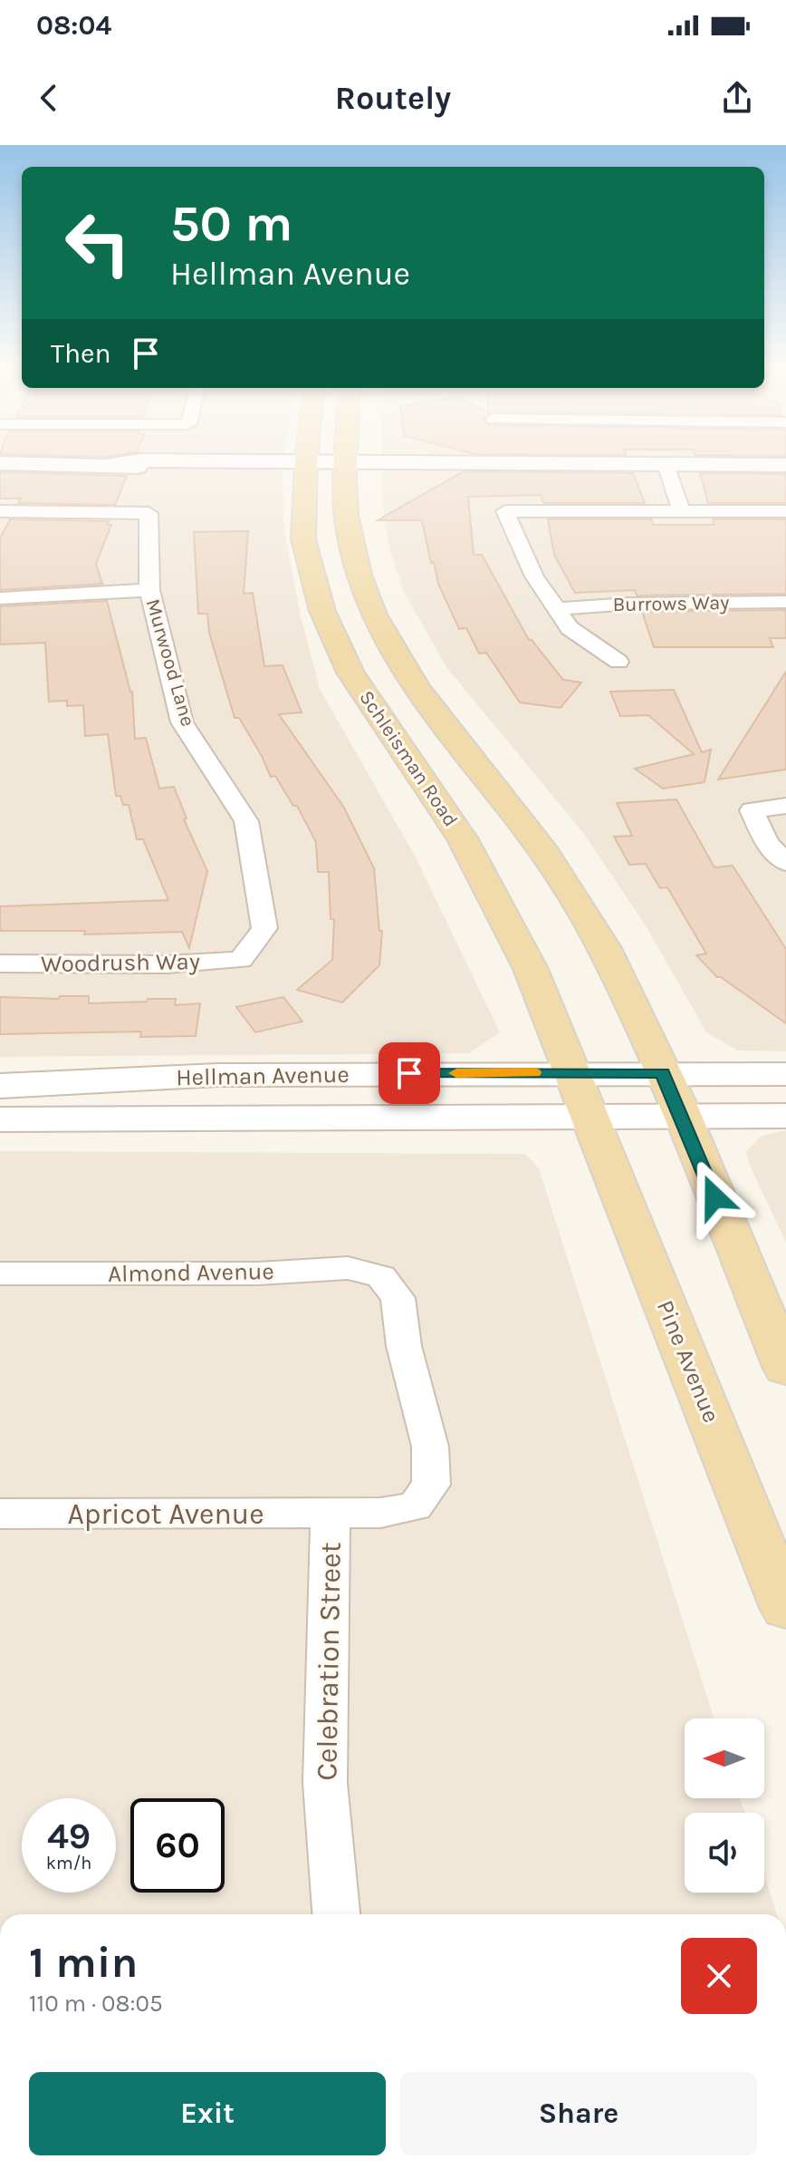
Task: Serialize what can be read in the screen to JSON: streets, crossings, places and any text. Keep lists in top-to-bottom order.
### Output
{
  "streets": {
    "main road": ["Schleisman Road", "Hellman Avenue", "Pine Avenue"],
    "street": [
      "Burrows Way",
      "Murwood Lane",
      "Woodrush Way",
      "Almond Avenue",
      "Apricot Avenue",
      "Celebration Street"
    ]
  },
  "crossings": [
    ["Murwood Lane", "Woodrush Way"],
    ["Schleisman Road", "Hellman Avenue"],
    ["Schleisman Road", "Pine Avenue"],
    ["Hellman Avenue", "Pine Avenue"],
    ["Almond Avenue", "Celebration Street"],
    ["Apricot Avenue", "Celebration Street"]
  ],
  "north": "left",
  "page": {
    "status": "08:04",
    "header": "Routely",
    "turn": ["50 m", "Hellman Avenue"],
    "then": "Then",
    "speed": "49 km/h",
    "limit": "60",
    "heading": ["1 min", "110 m · 08:05"],
    "buttons": ["Exit", "Share"]
  }
}
